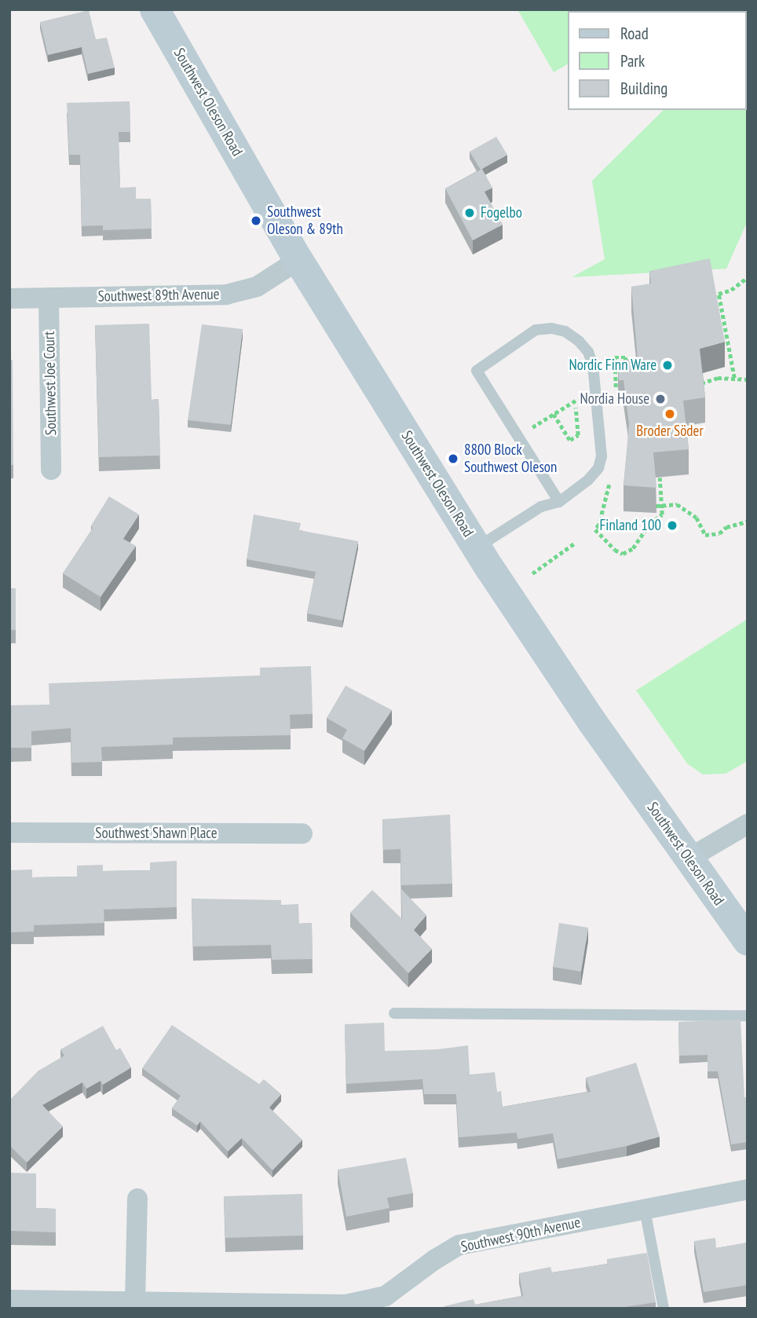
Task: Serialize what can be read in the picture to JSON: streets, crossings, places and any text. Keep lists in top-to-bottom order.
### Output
{
  "streets": {
    "main road": ["Southwest Oleson Road"],
    "street": [
      "Southwest 89th Avenue",
      "Southwest Joe Court",
      "Southwest Shawn Place",
      "Southwest 90th Avenue"
    ]
  },
  "crossings": [
    ["Southwest Oleson Road", "Southwest 89th Avenue"],
    ["Southwest 89th Avenue", "Southwest Joe Court"]
  ],
  "places": [
    "Fogelbo",
    "Southwest Oleson & 89th",
    "Nordic Finn Ware",
    "Nordia House",
    "Broder Söder",
    "8800 Block Southwest Oleson",
    "Finland 100"
  ],
  "legend": ["Road", "Park", "Building"]
}
